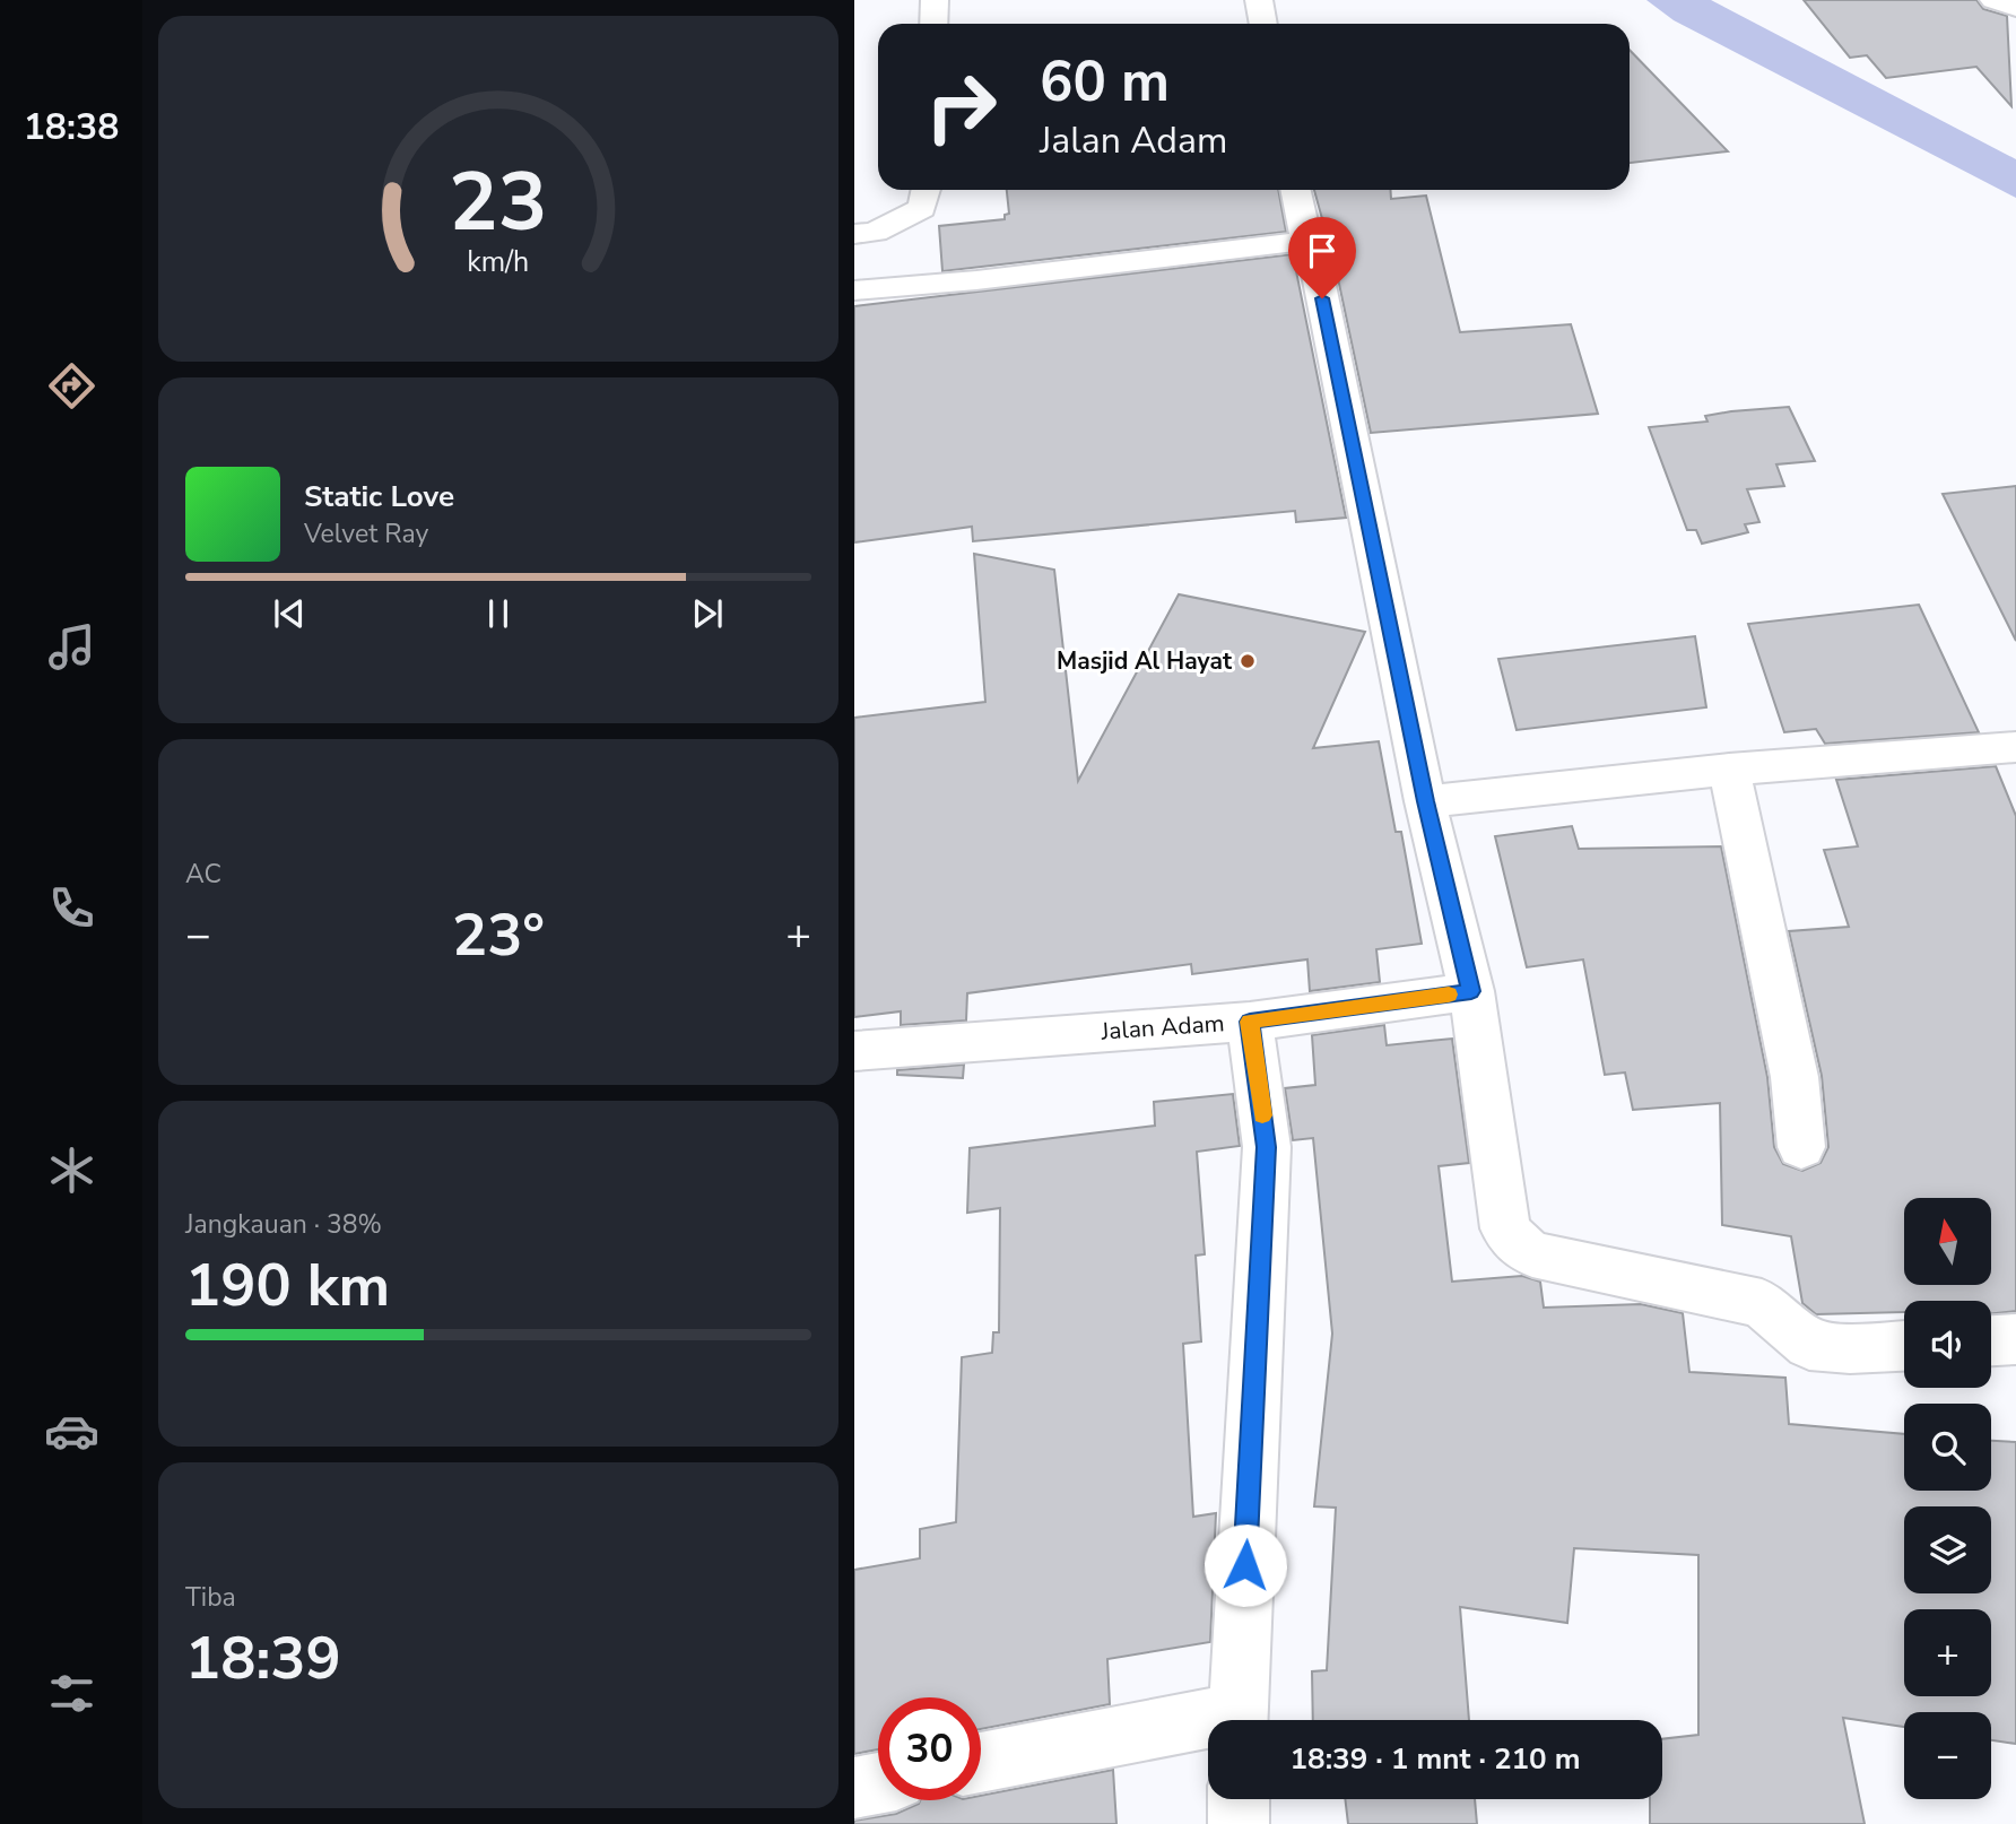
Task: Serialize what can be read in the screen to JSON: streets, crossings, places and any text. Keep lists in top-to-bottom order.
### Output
{
  "streets": {
    "street": ["Jalan Adam"]
  },
  "places": ["Masjid Al Hayat"],
  "north": "top",
  "page": {
    "tabs": "18:38",
    "turn": ["60 m", "Jalan Adam"],
    "song": ["Static Love", "Velvet Ray"],
    "tile": [
      "AC",
      ["Jangkauan · 38%", "190 km"],
      ["Tiba", "18:39"]
    ],
    "heat": ["−", "23°", "+"],
    "map_buttons": ["+", "−"],
    "limit": "30",
    "trip": "18:39 · 1 mnt · 210 m",
    "gauge": ["23", "km/h"]
  }
}
